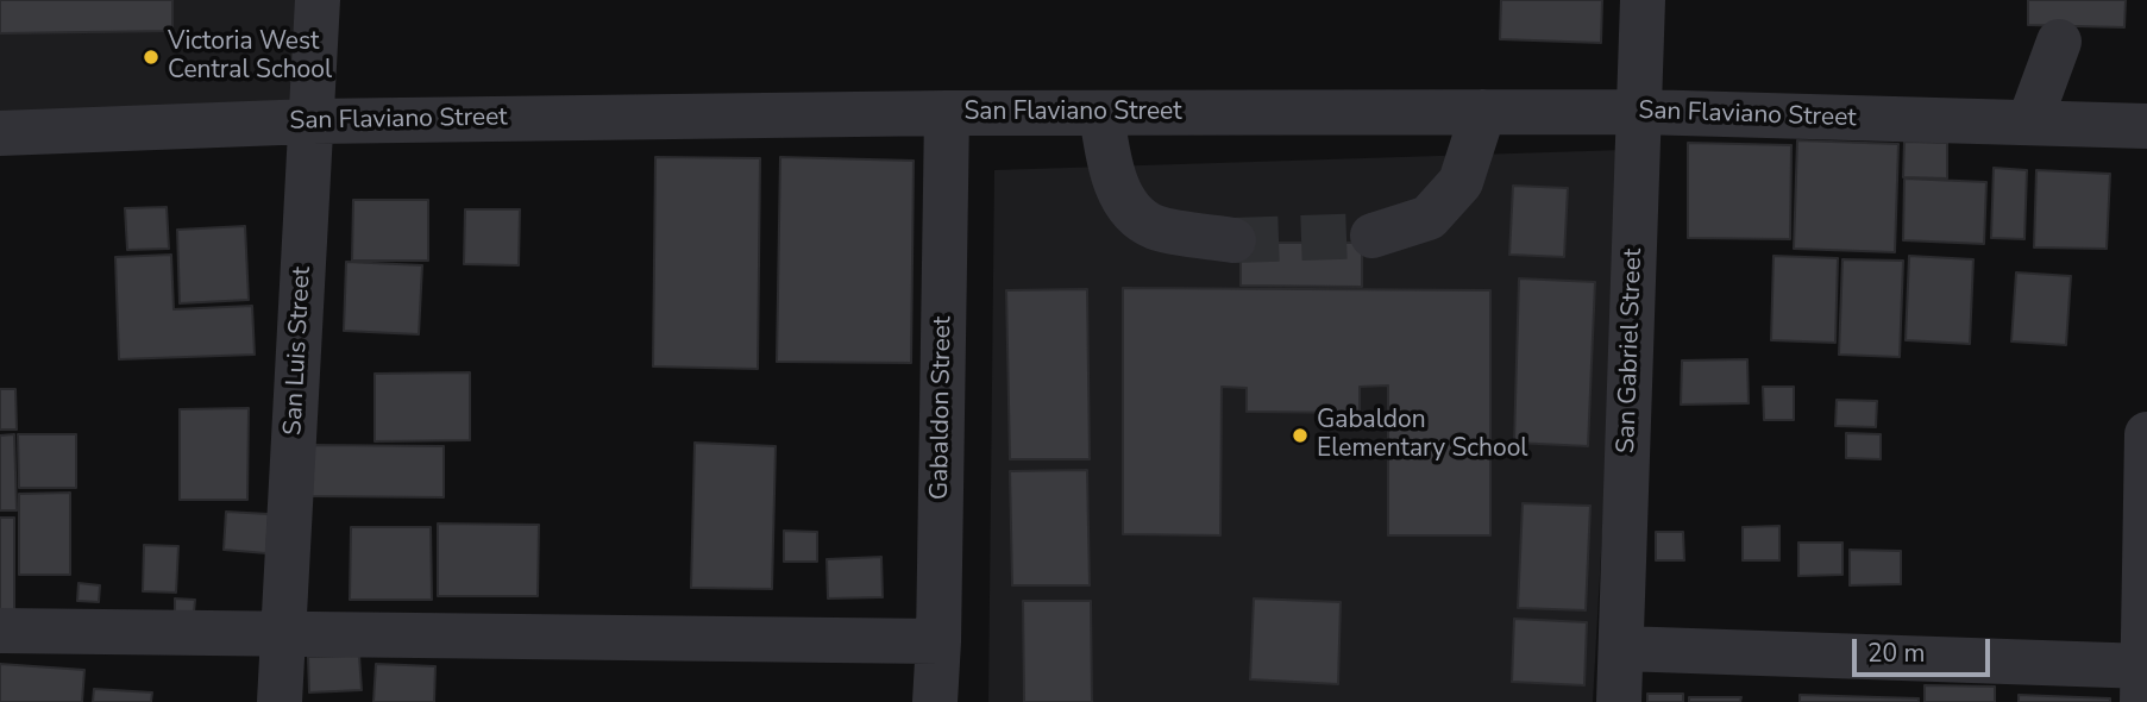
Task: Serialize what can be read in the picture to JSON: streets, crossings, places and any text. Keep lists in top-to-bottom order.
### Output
{
  "streets": {
    "street": [
      "San Flaviano Street",
      "San Luis Street",
      "San Gabriel Street",
      "Gabaldon Street"
    ]
  },
  "crossings": [
    ["San Flaviano Street", "San Luis Street"],
    ["San Flaviano Street", "San Gabriel Street"],
    ["San Flaviano Street", "Gabaldon Street"]
  ],
  "places": ["Victoria West Central School", "Gabaldon Elementary School"],
  "scale_bar": "20 m"
}
